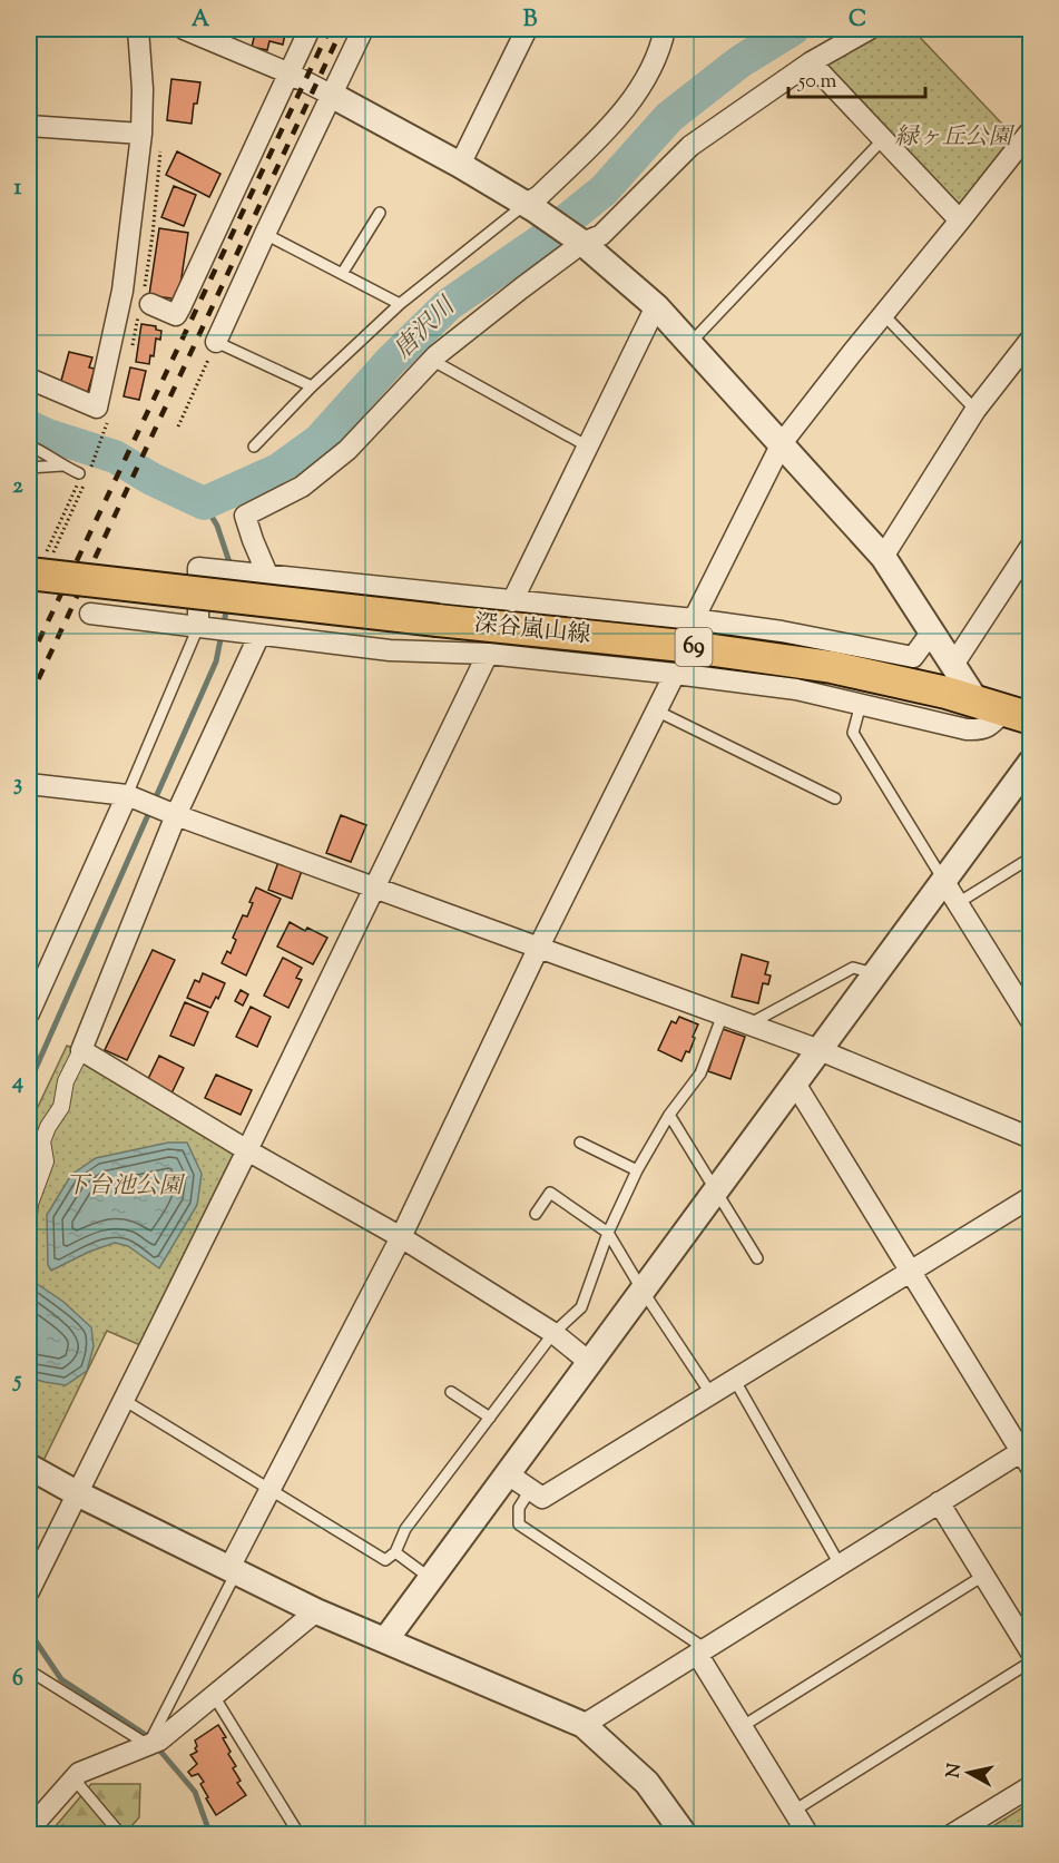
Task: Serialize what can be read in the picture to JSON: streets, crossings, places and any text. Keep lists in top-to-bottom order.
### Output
{
  "streets": {
    "main road": ["深谷嵐山線", "69"]
  },
  "water": ["唐沢川"],
  "parks": ["緑ヶ丘公園", "下台池公園"],
  "scale_bar": "50 m",
  "north": "left",
  "grid": {
    "columns": ["A", "B", "C"],
    "rows": [
      "1",
      "2",
      "3",
      "4",
      "5",
      "6"
    ]
  }
}
